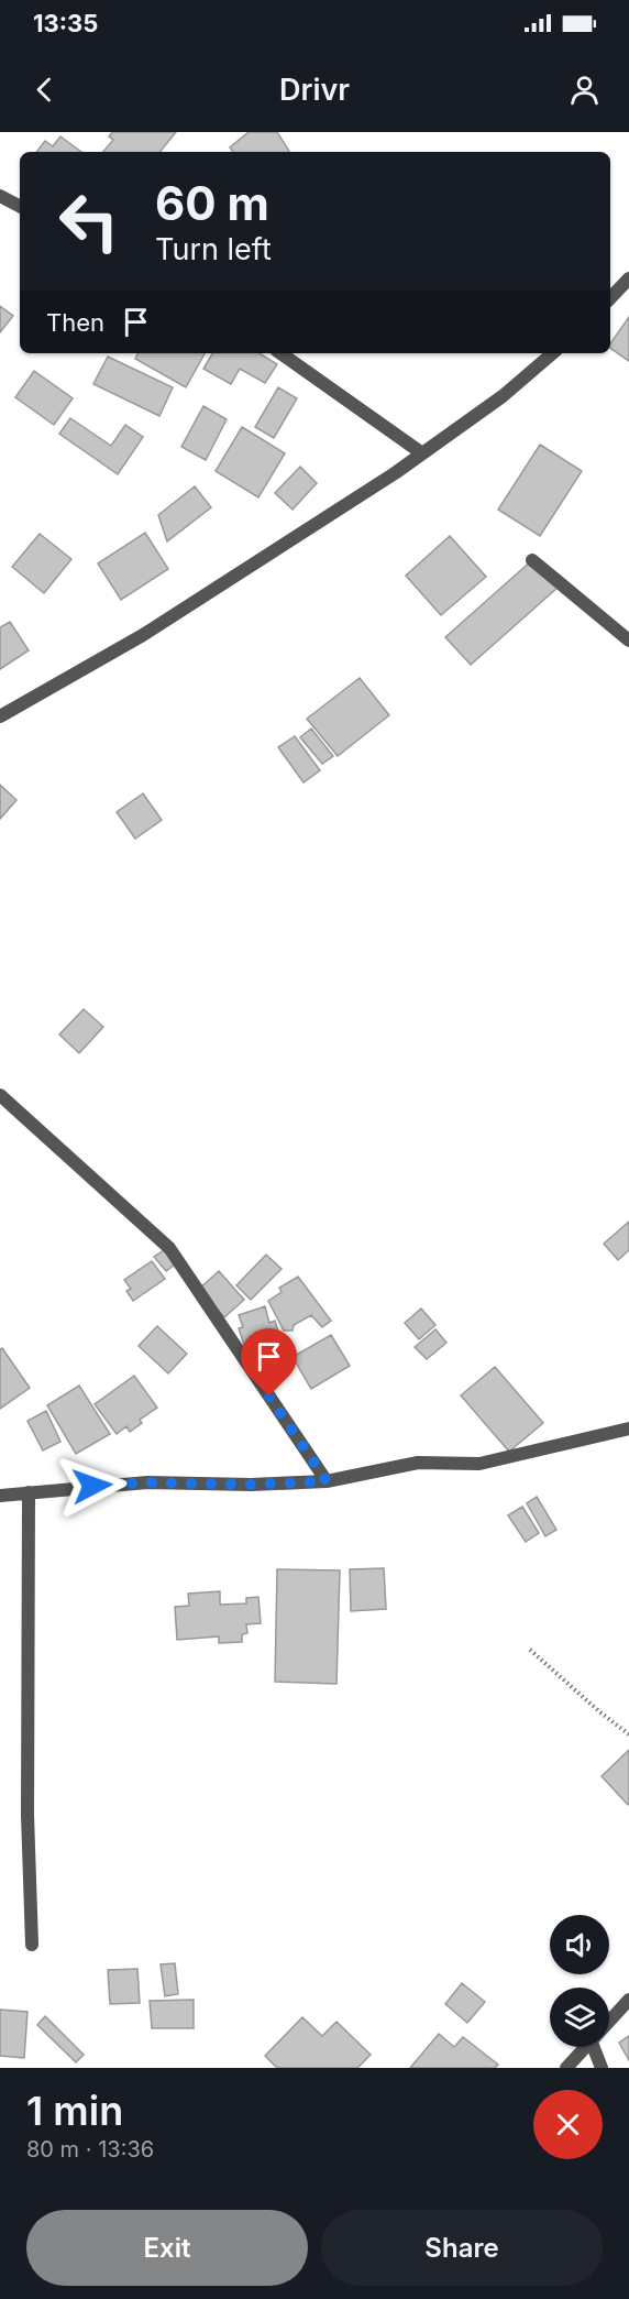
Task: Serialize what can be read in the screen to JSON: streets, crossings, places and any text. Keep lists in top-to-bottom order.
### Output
{
  "page": {
    "status": "13:35",
    "header": "Drivr",
    "turn": ["60 m", "Turn left"],
    "then": "Then",
    "heading": ["1 min", "80 m · 13:36"],
    "buttons": ["Exit", "Share"]
  }
}
